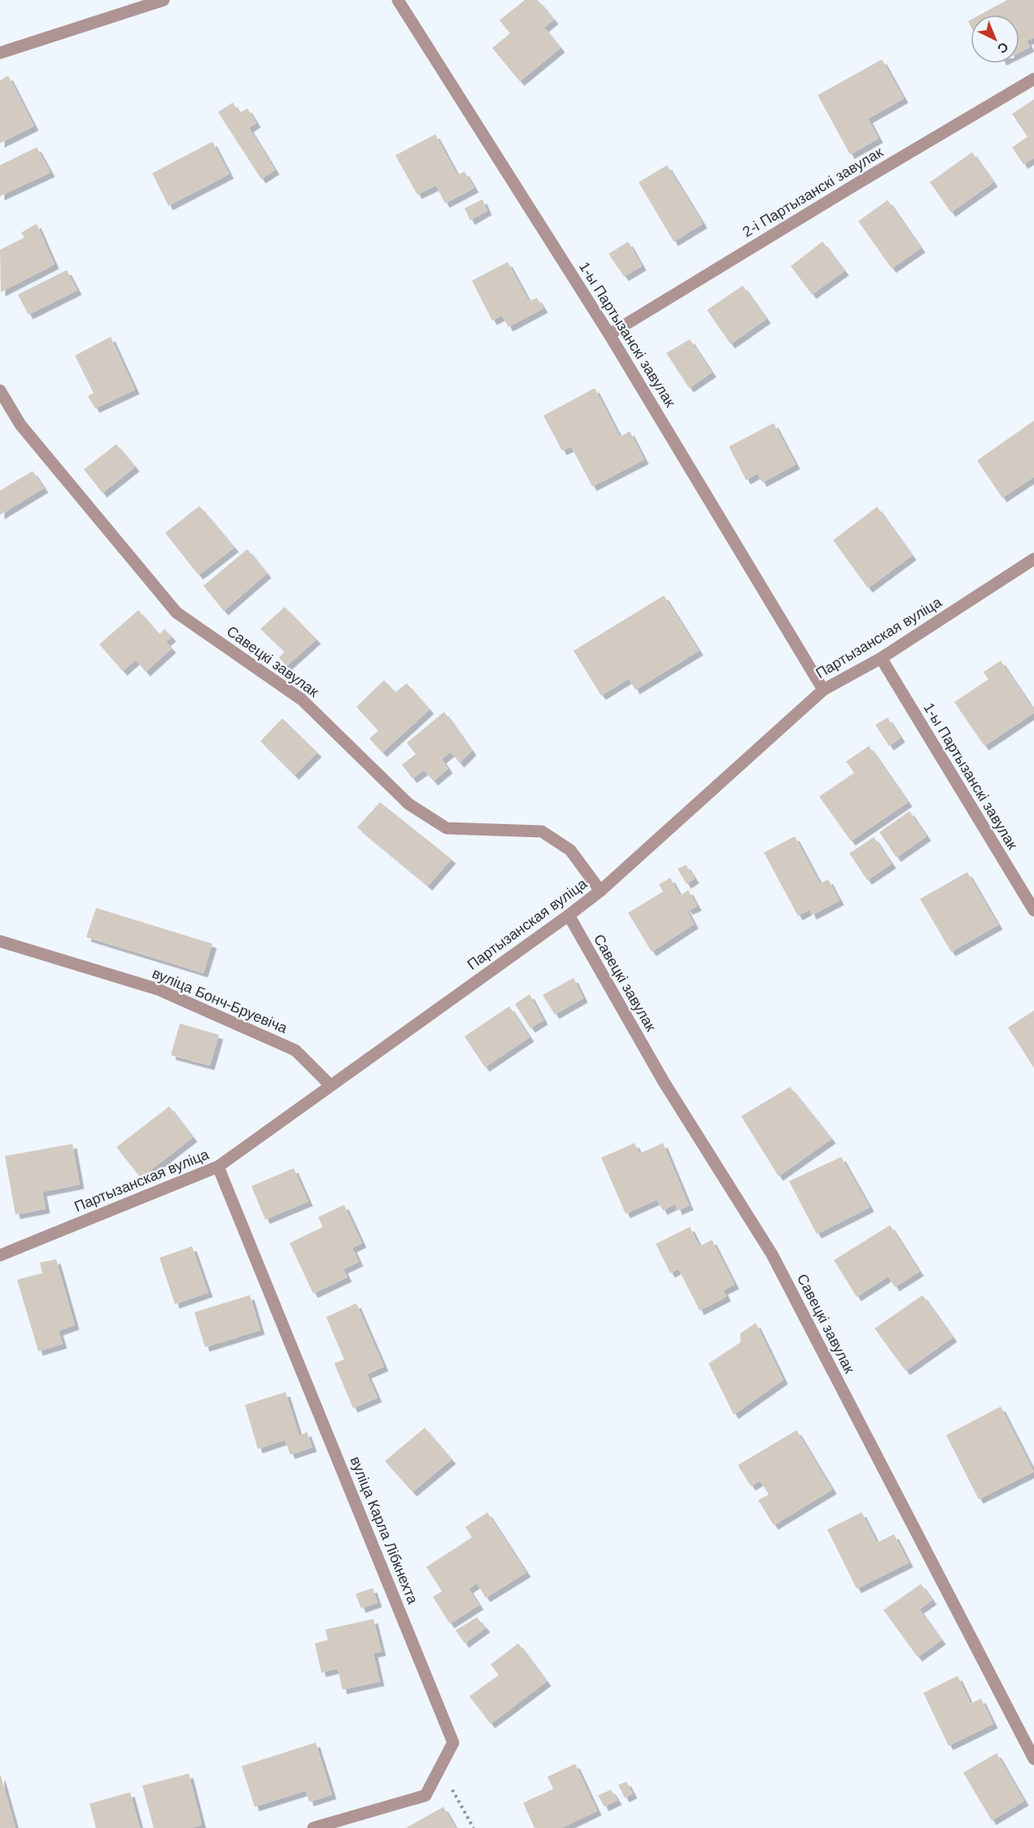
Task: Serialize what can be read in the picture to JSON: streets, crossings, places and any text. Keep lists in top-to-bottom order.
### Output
{
  "streets": {
    "street": [
      "2-і Партызанскі завулак",
      "1-ы Партызанскі завулак",
      "Партызанская вуліца",
      "Савецкі завулак",
      "вуліца Бонч-Бруевіча",
      "вуліца Карла Лібкнехта"
    ]
  },
  "crossings": [
    ["2-і Партызанскі завулак", "1-ы Партызанскі завулак"],
    ["1-ы Партызанскі завулак", "Партызанская вуліца"],
    ["Партызанская вуліца", "Савецкі завулак"],
    ["Партызанская вуліца", "вуліца Бонч-Бруевіча"],
    ["Партызанская вуліца", "вуліца Карла Лібкнехта"]
  ],
  "north": "bottom right"
}
